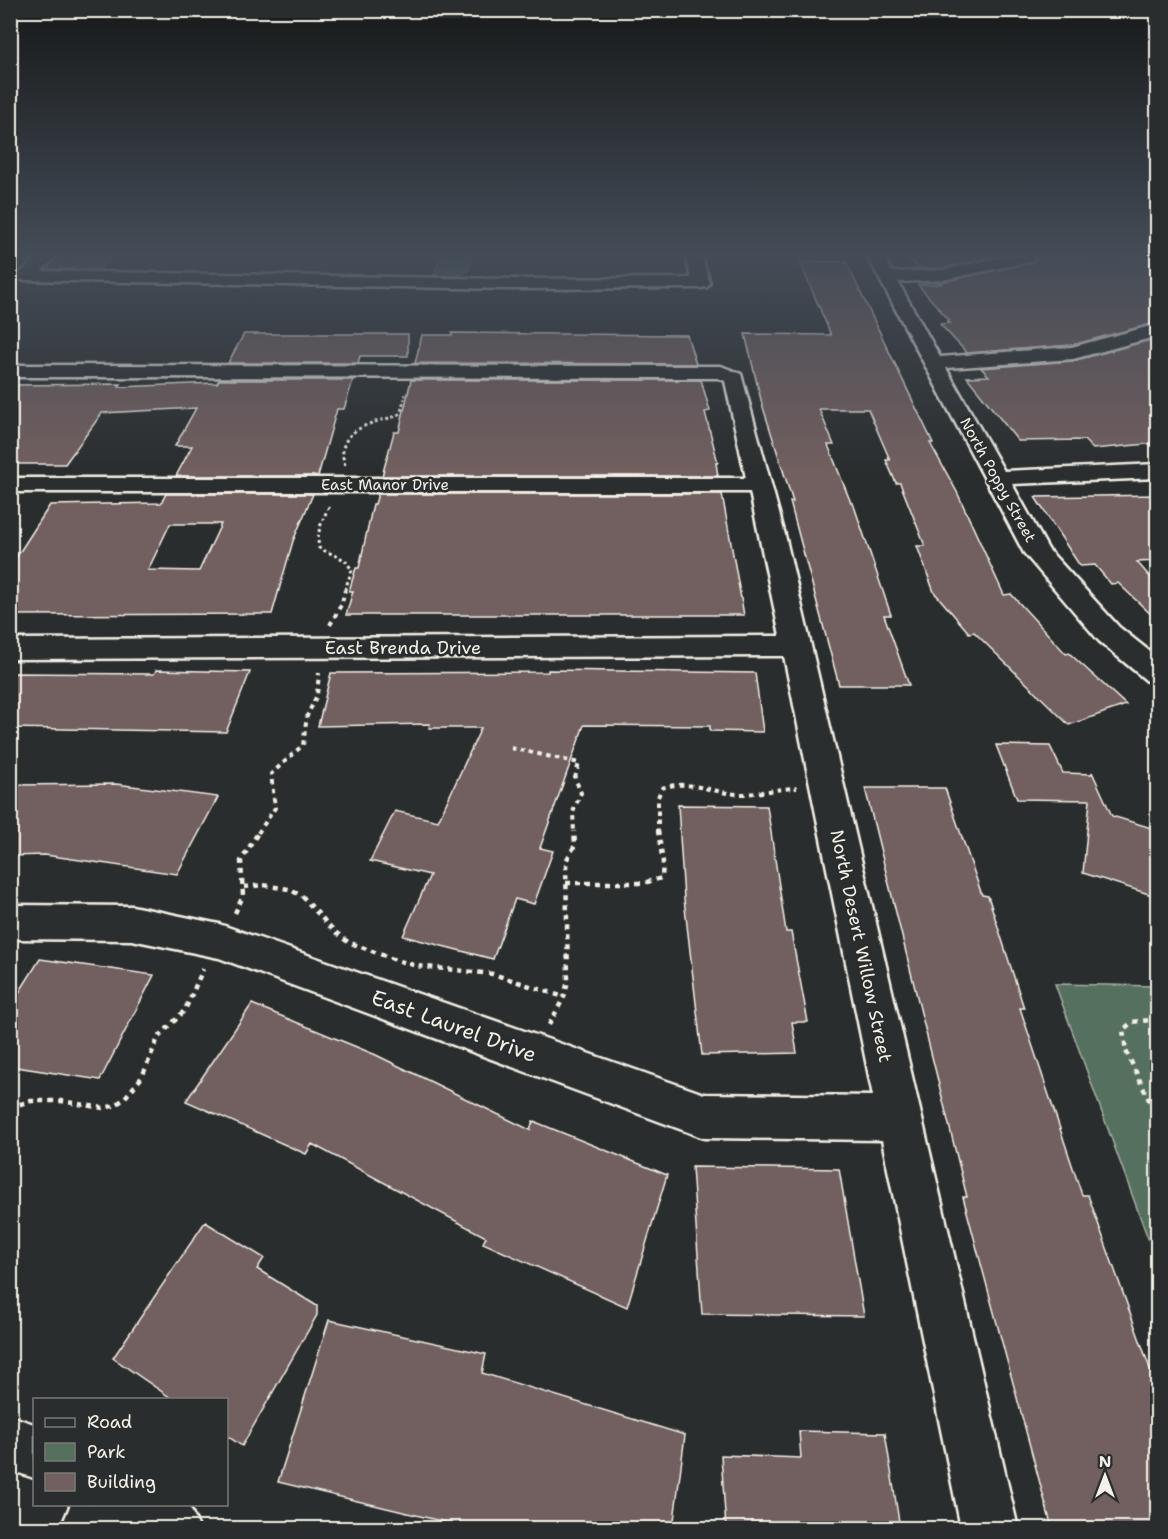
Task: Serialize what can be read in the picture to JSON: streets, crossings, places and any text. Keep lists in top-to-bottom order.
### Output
{
  "streets": {
    "street": [
      "North Poppy Street",
      "East Manor Drive",
      "East Brenda Drive",
      "North Desert Willow Street",
      "East Laurel Drive"
    ]
  },
  "crossings": [
    ["East Manor Drive", "North Desert Willow Street"],
    ["East Brenda Drive", "North Desert Willow Street"],
    ["North Desert Willow Street", "East Laurel Drive"]
  ],
  "legend": ["Road", "Park", "Building"],
  "north": "top"
}
